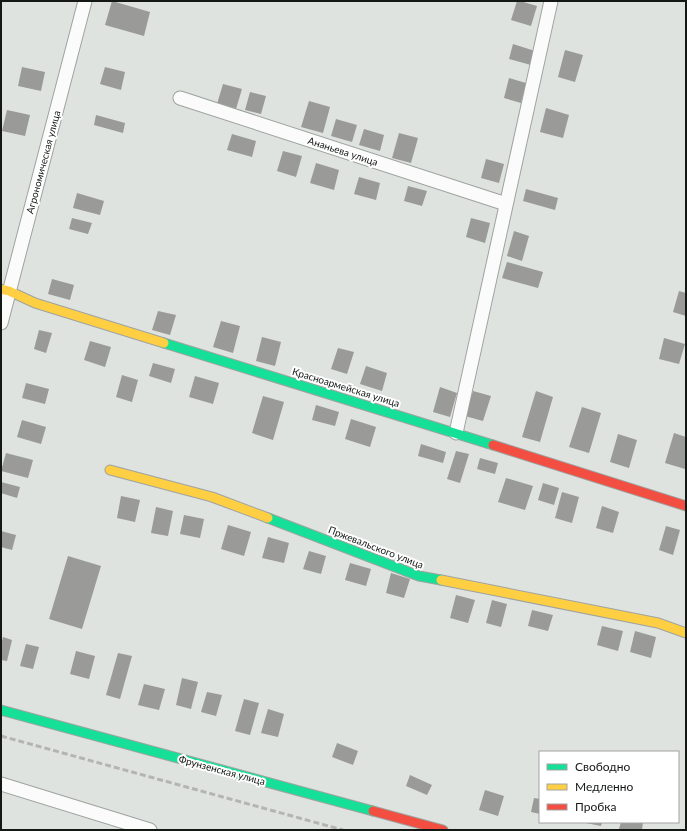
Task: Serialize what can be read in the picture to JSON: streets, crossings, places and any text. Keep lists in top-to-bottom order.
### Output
{
  "streets": {
    "street": [
      "Ананьева улица",
      "Агрономическая улица",
      "Красноармейская улица",
      "Пржевальского улица",
      "Фрунзенская улица"
    ]
  },
  "crossings": [
    ["Агрономическая улица", "Красноармейская улица"]
  ],
  "legend": ["Свободно", "Медленно", "Пробка"]
}
